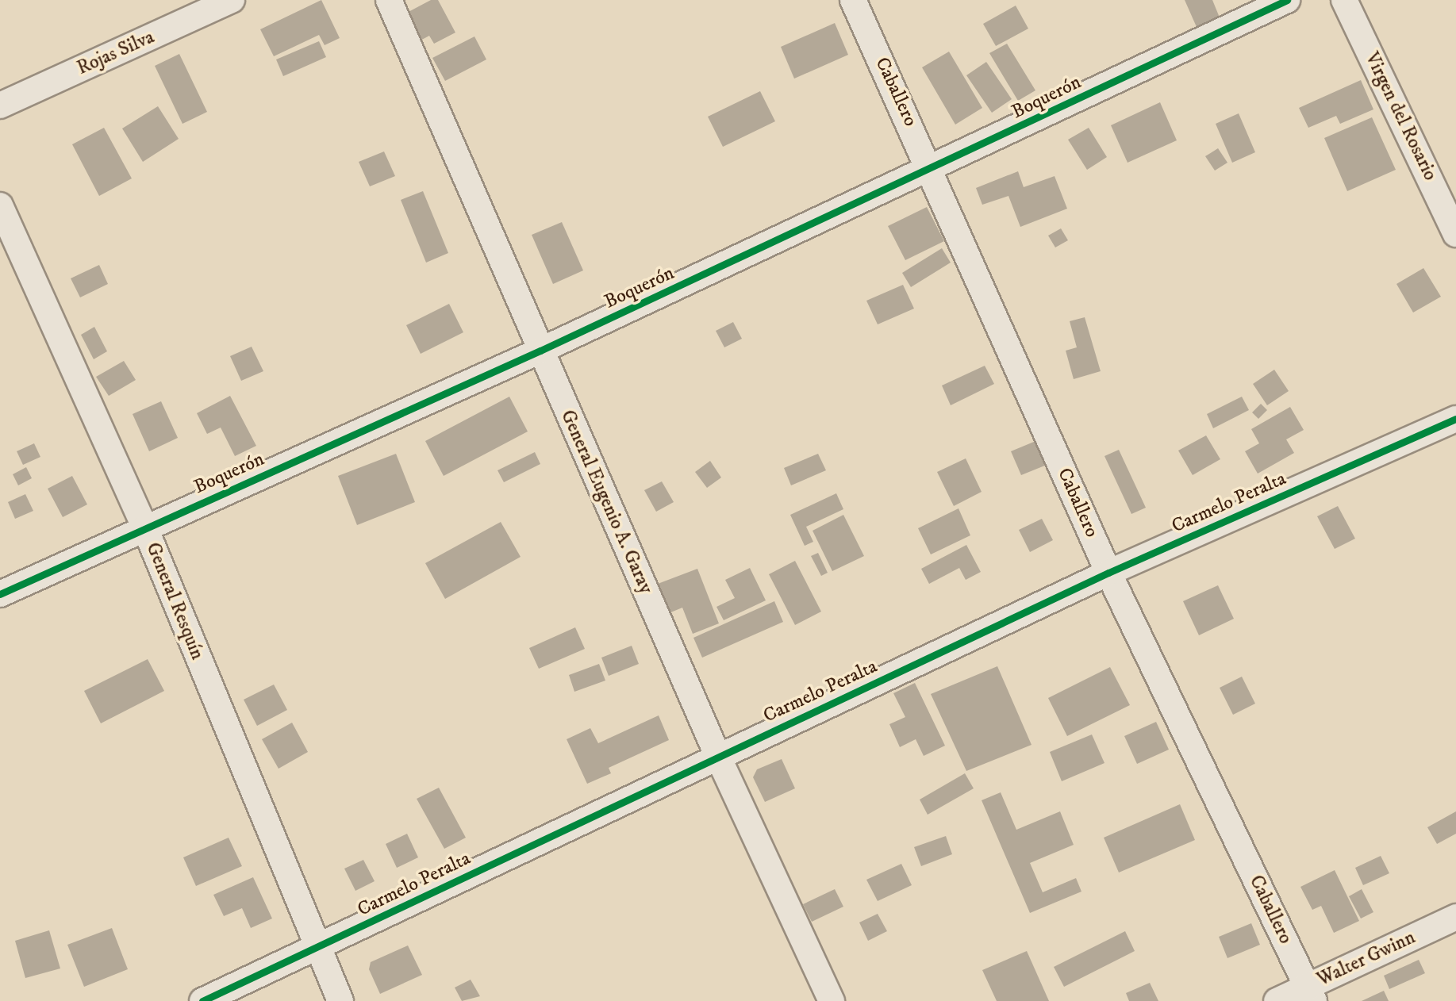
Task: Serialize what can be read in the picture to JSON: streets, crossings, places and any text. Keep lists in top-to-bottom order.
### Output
{
  "streets": {
    "street": [
      "Rojas Silva",
      "Caballero",
      "Boquerón",
      "Virgen del Rosario",
      "General Eugenio A. Garay",
      "Carmelo Peralta",
      "General Resquín",
      "Walter Gwinn"
    ]
  },
  "crossings": [
    ["Caballero", "Boquerón"],
    ["Caballero", "Carmelo Peralta"],
    ["Caballero", "Walter Gwinn"],
    ["Boquerón", "General Eugenio A. Garay"],
    ["Boquerón", "General Resquín"],
    ["General Eugenio A. Garay", "Carmelo Peralta"],
    ["Carmelo Peralta", "General Resquín"]
  ]
}
